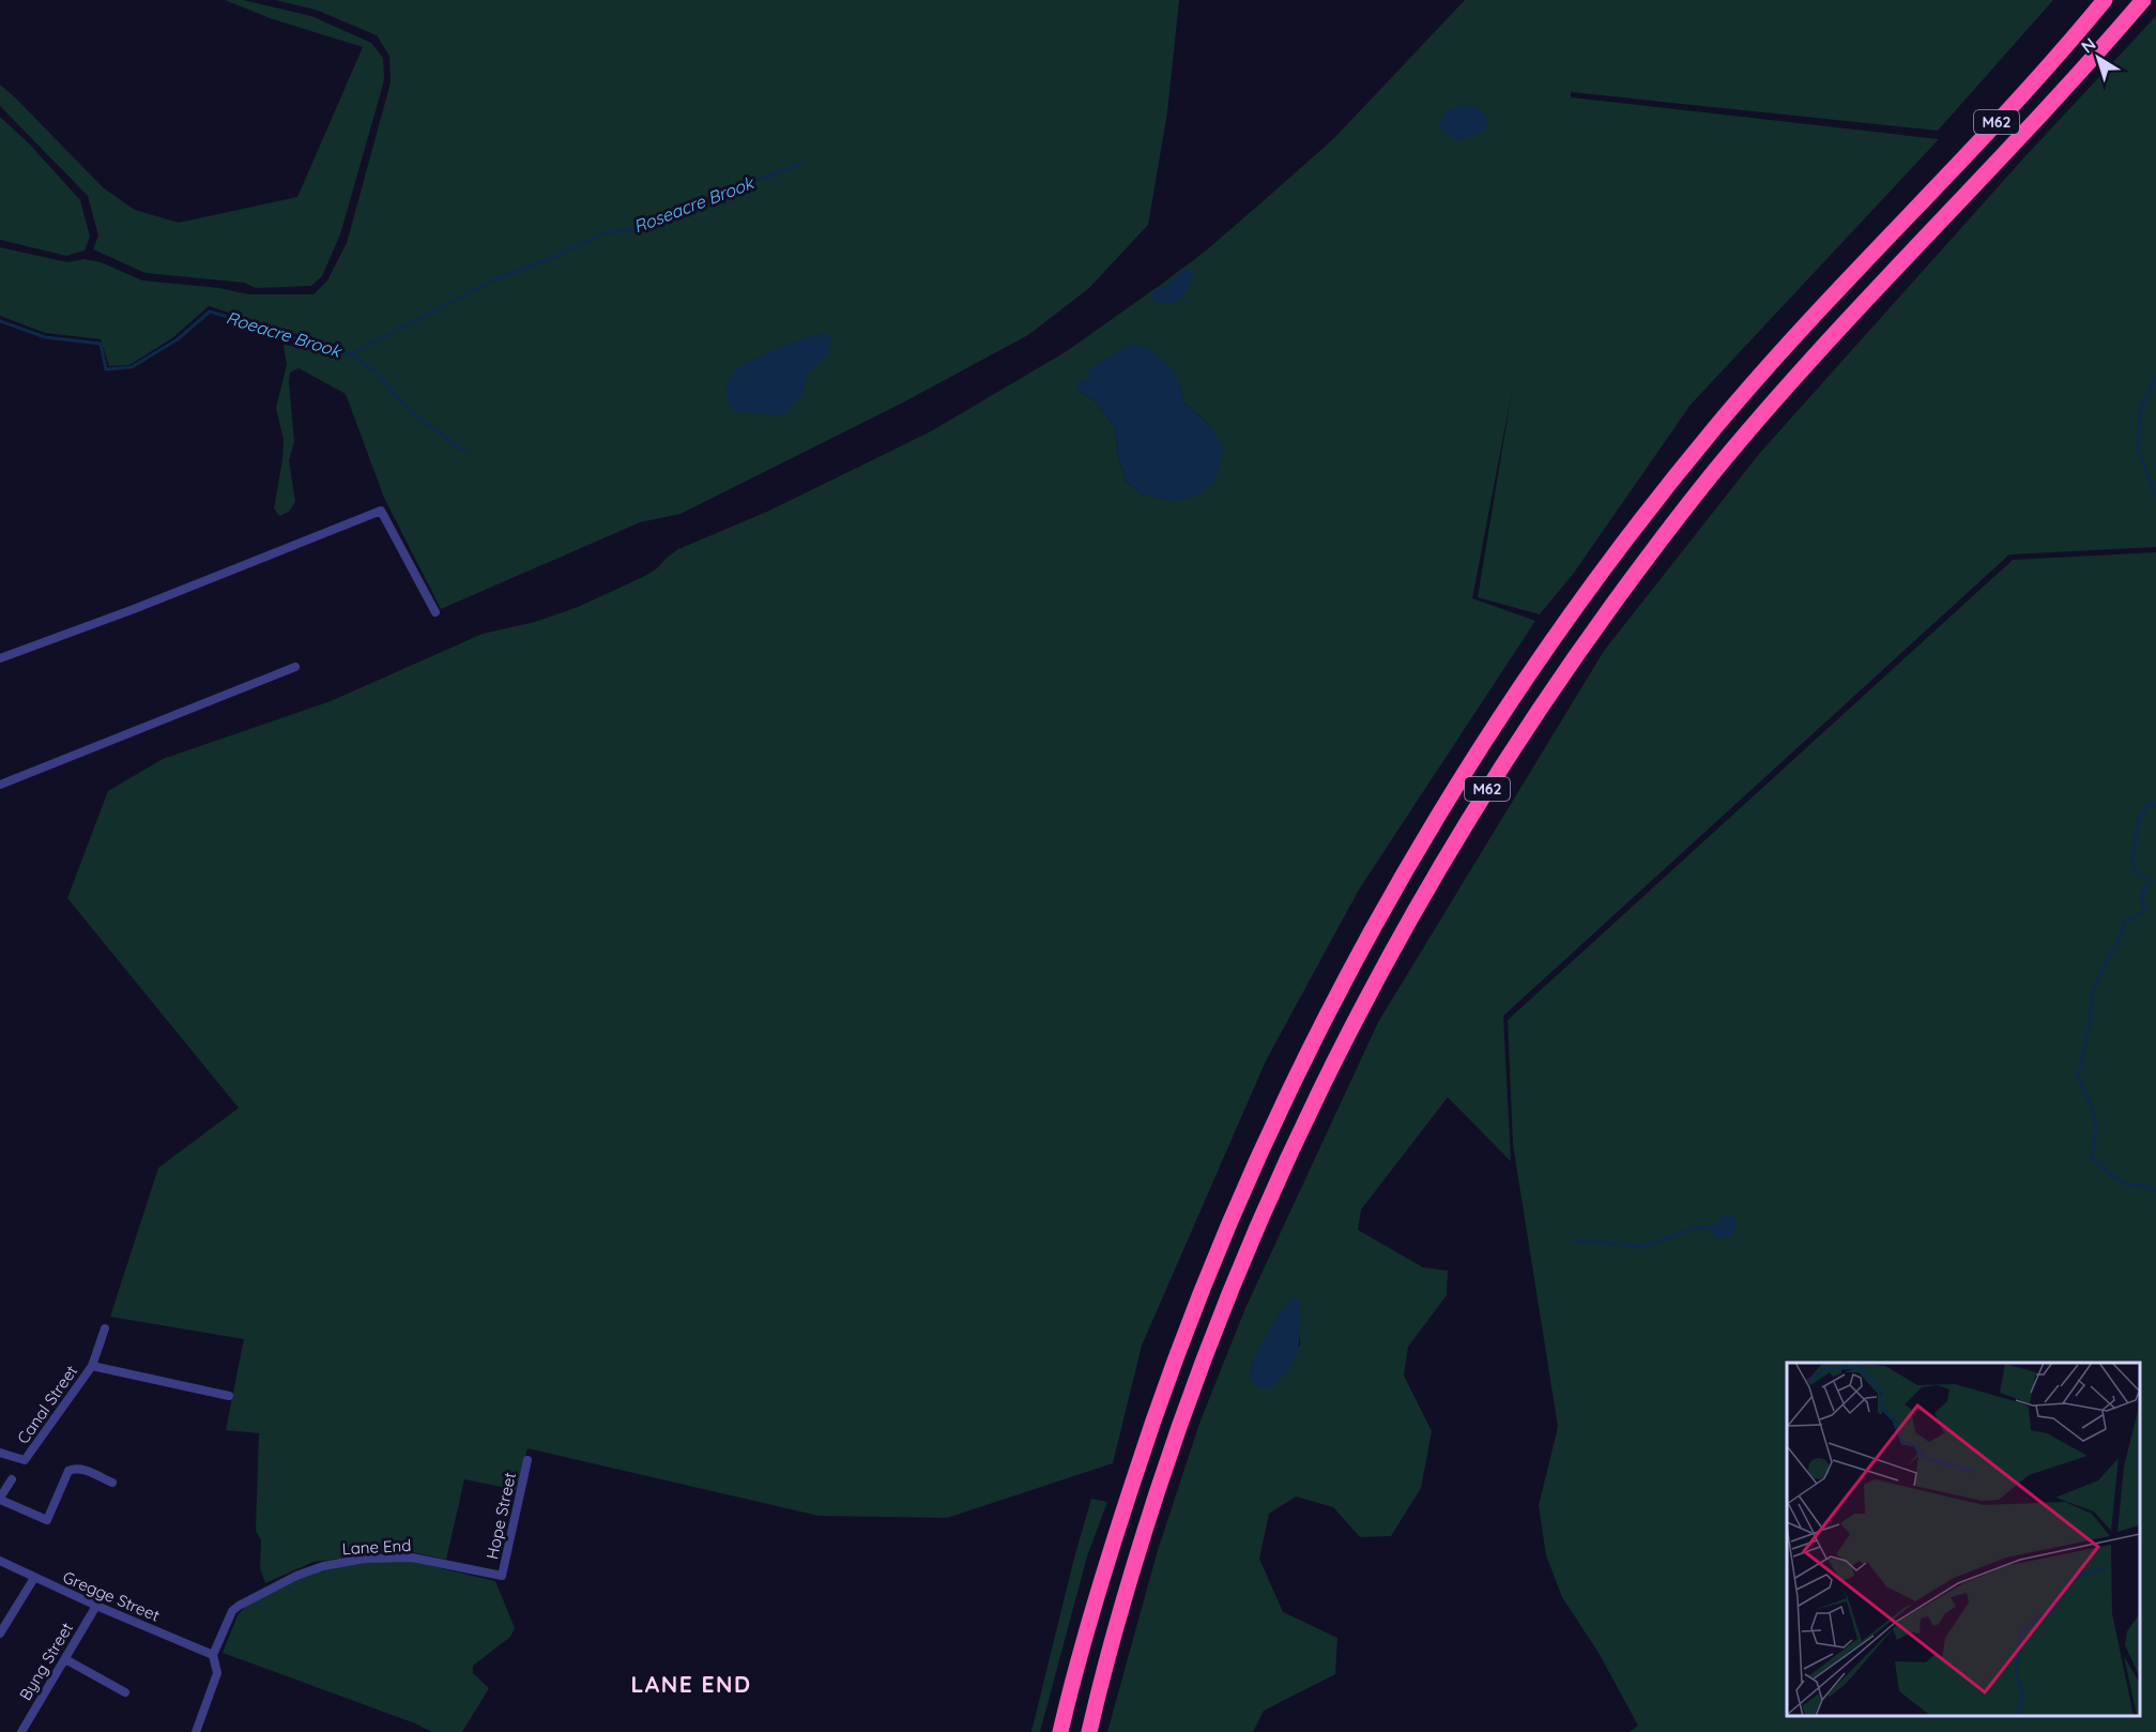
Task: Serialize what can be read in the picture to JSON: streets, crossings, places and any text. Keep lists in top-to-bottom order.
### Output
{
  "streets": {
    "highway": ["M62"],
    "street": [
      "Canal Street",
      "Hope Street",
      "Lane End",
      "Gregge Street",
      "Byng Street"
    ]
  },
  "crossings": [
    ["Hope Street", "Lane End"],
    ["Lane End", "Gregge Street"],
    ["Gregge Street", "Byng Street"]
  ],
  "districts": ["LANE END"],
  "water": ["Roseacre Brook", "Roeacre Brook"],
  "north": "top left"
}
